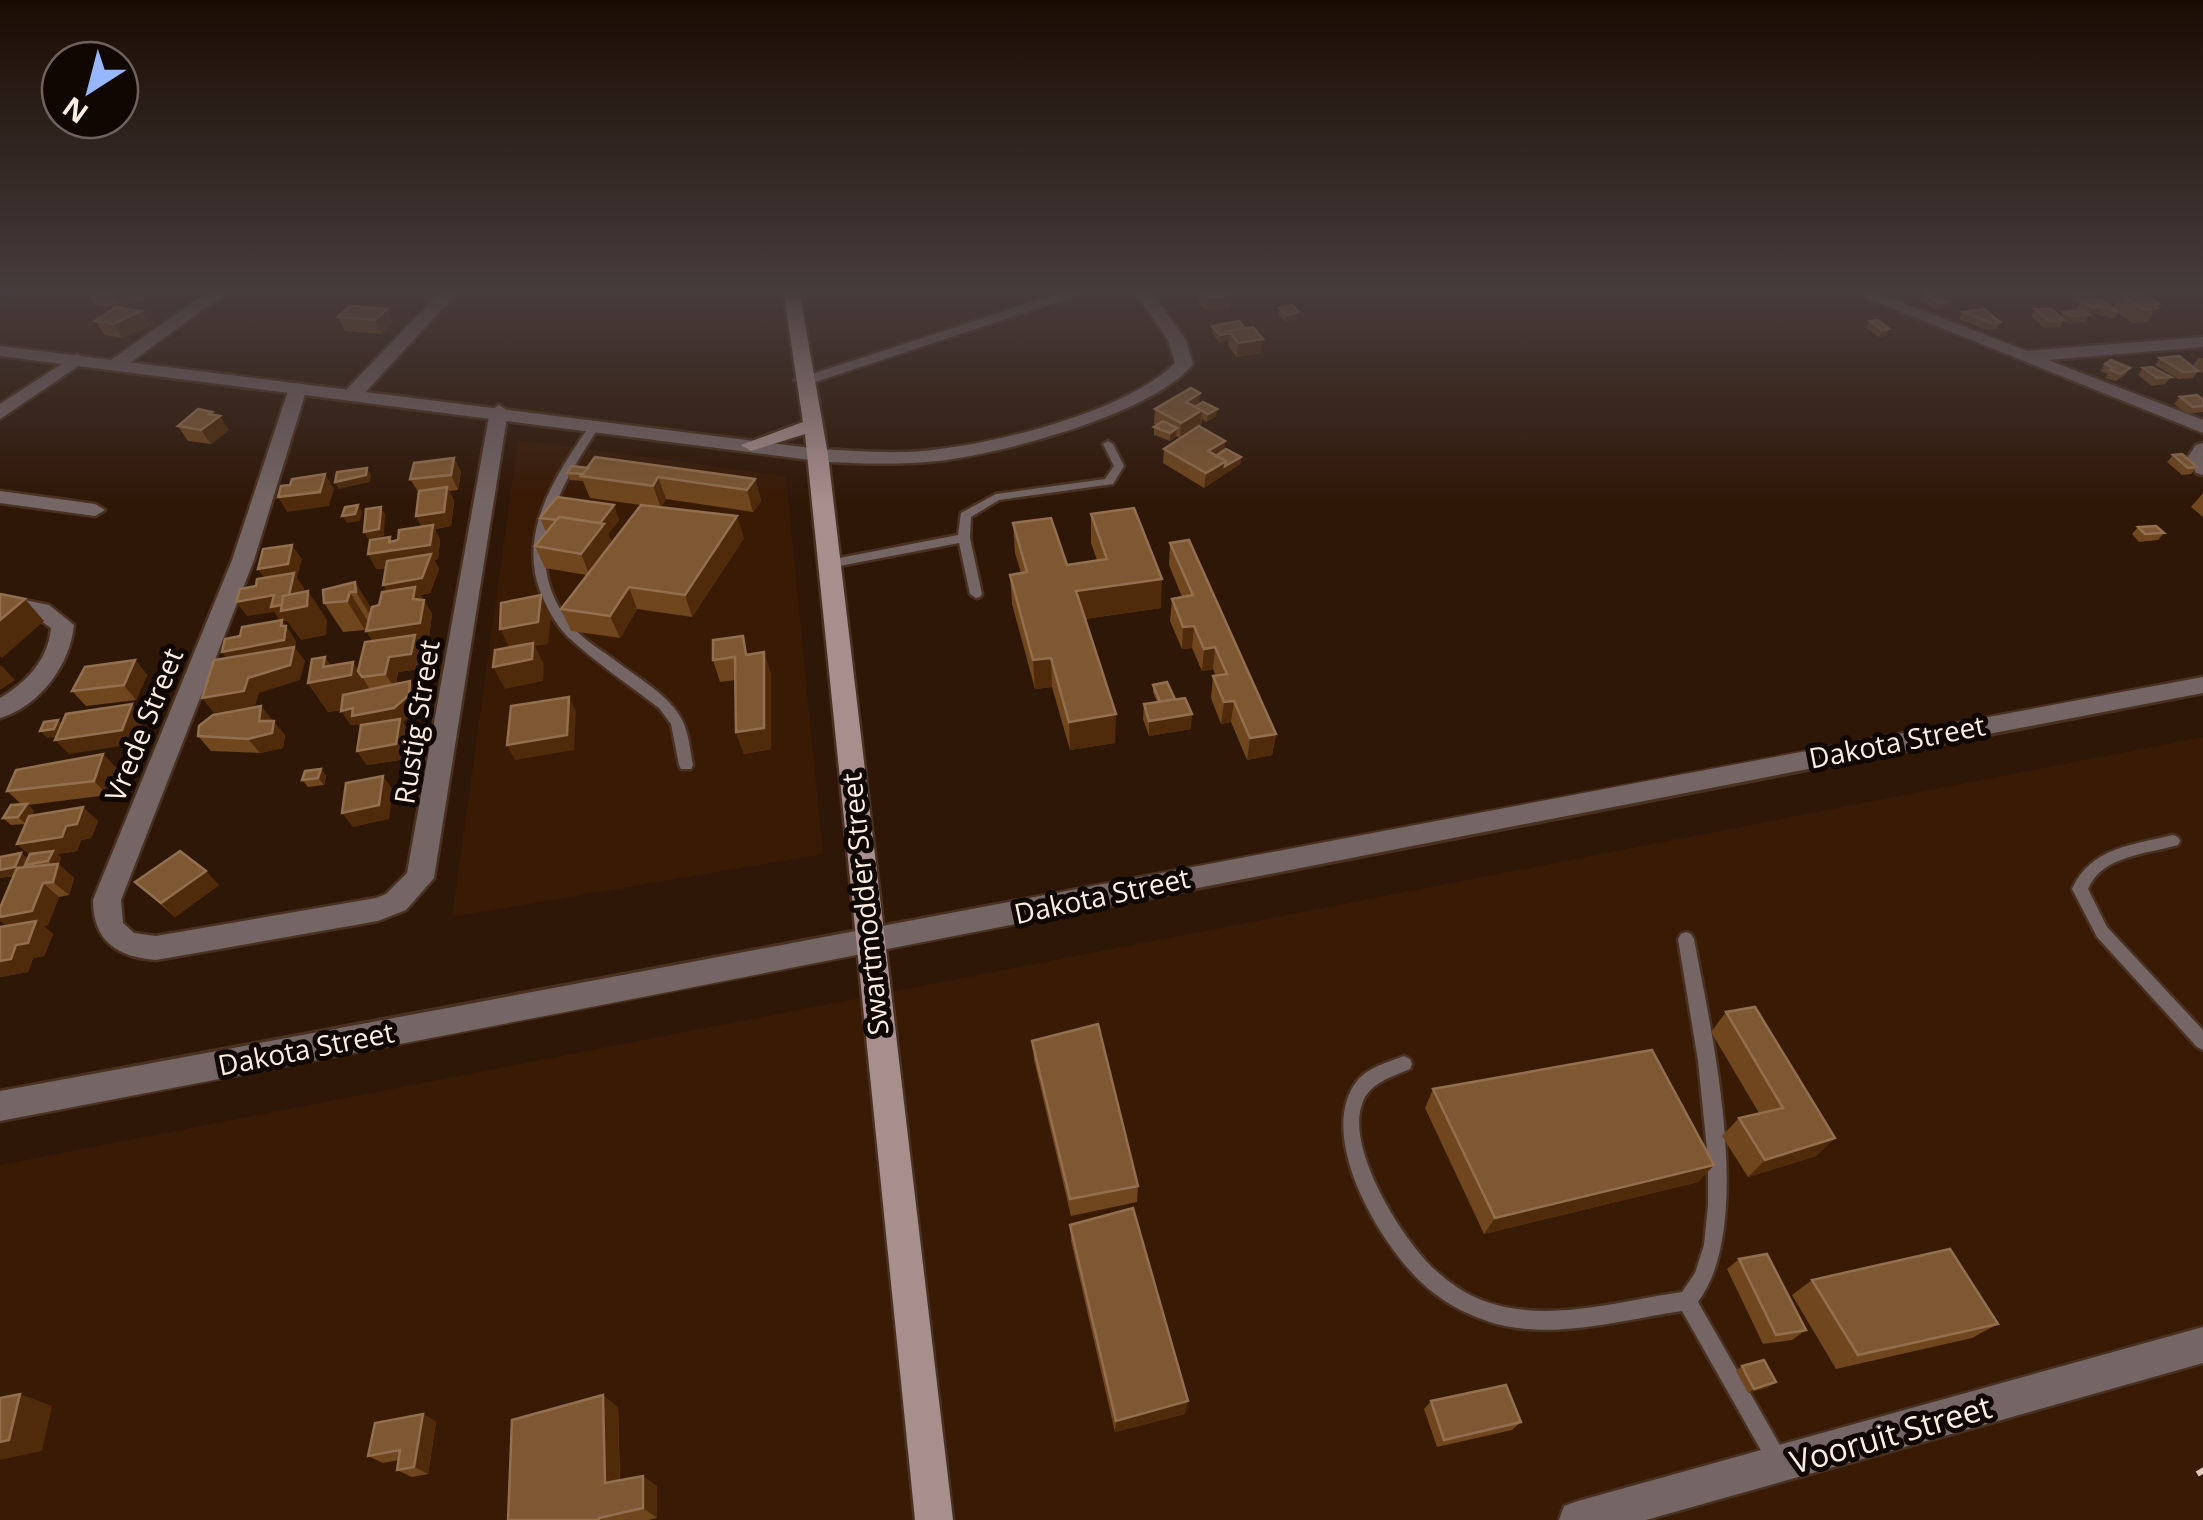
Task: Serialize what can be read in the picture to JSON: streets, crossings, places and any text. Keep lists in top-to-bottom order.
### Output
{
  "streets": {
    "main road": ["Swartmodder Street"],
    "street": [
      "Rustig Street",
      "Vrede Street",
      "Dakota Street",
      "Vooruit Street"
    ]
  },
  "crossings": [
    ["Rustig Street", "Vrede Street"],
    ["Dakota Street", "Swartmodder Street"]
  ],
  "north": "bottom left"
}
